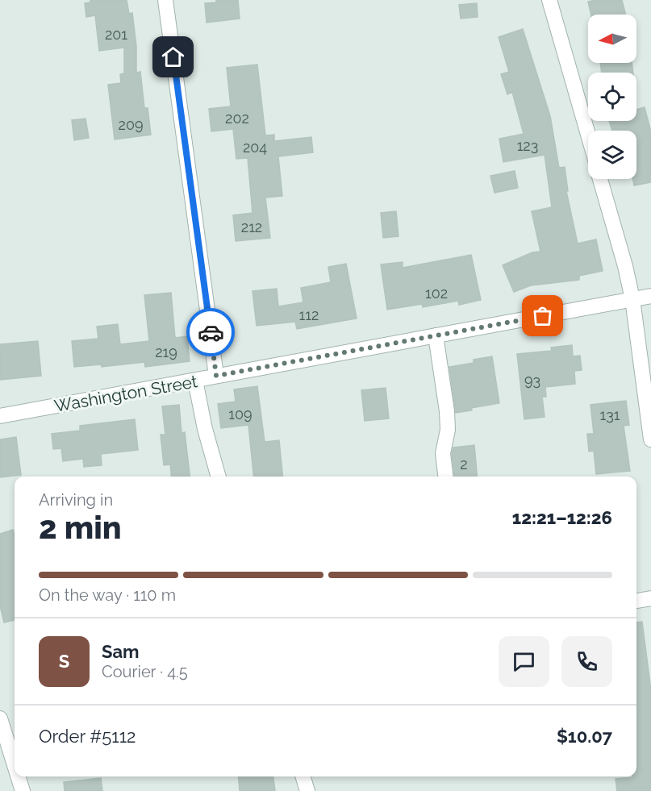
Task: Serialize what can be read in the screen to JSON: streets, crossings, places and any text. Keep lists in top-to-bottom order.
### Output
{
  "streets": {
    "street": ["Washington Street"]
  },
  "house_numbers": [
    "201",
    "202",
    "209",
    "123",
    "204",
    "212",
    "102",
    "112",
    "219",
    "93",
    "109",
    "131",
    "2"
  ],
  "north": "left",
  "page": {
    "heading": ["2 min", "Arriving in", "12:21–12:26"],
    "panel": [
      "Sam",
      "Courier · 4.5",
      "Order #5112",
      "$10.07"
    ],
    "bar": "On the way · 110 m",
    "round": "S"
  }
}
